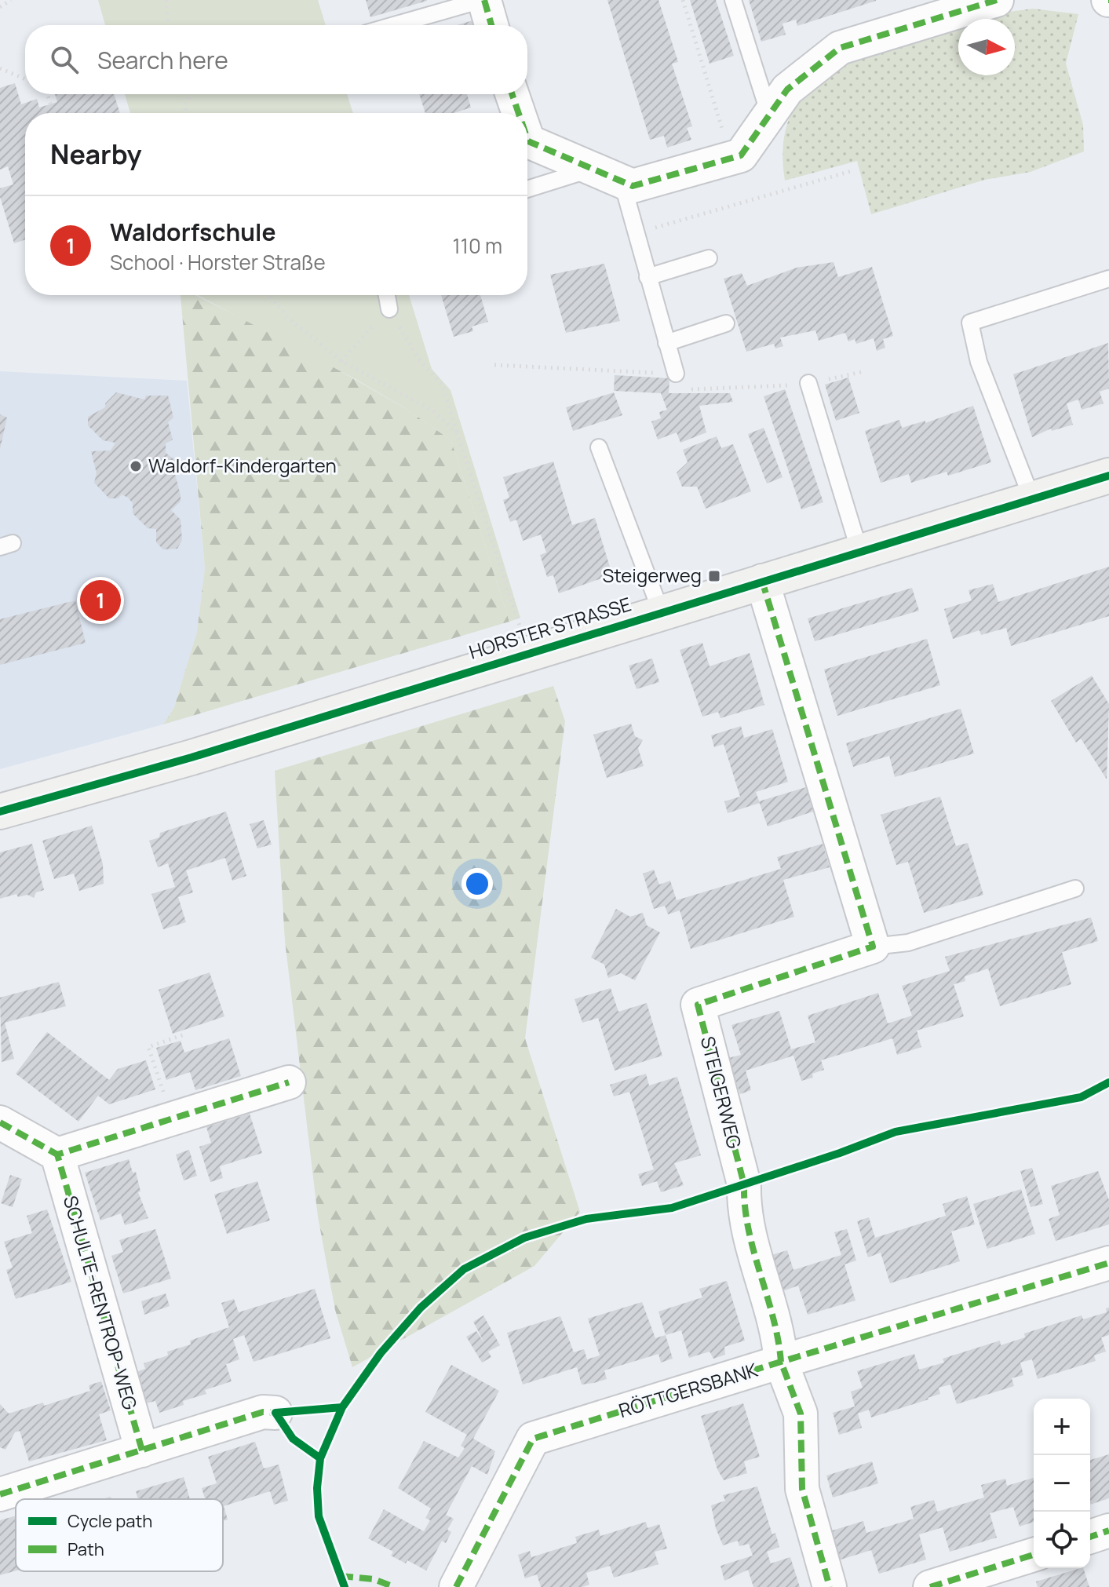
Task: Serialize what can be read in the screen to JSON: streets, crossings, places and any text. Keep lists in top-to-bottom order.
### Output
{
  "streets": {
    "main road": ["HORSTER STRASSE"],
    "street": ["STEIGERWEG", "SCHULTE-RENTROP-WEG", "RÖTTGERSBANK"]
  },
  "crossings": [
    ["STEIGERWEG", "RÖTTGERSBANK"]
  ],
  "places": {
    "other": ["Waldorf-Kindergarten"],
    "transit": ["Steigerweg"]
  },
  "legend": ["Cycle path", "Path"],
  "north": "right",
  "page": {
    "search": "Search here",
    "heading": "Nearby",
    "list": [
      {
        "mark": "1",
        "name": "Waldorfschule",
        "note": "School · Horster Straße",
        "value": "110 m"
      }
    ],
    "pins": "1",
    "map_buttons": ["+", "−"]
  }
}
